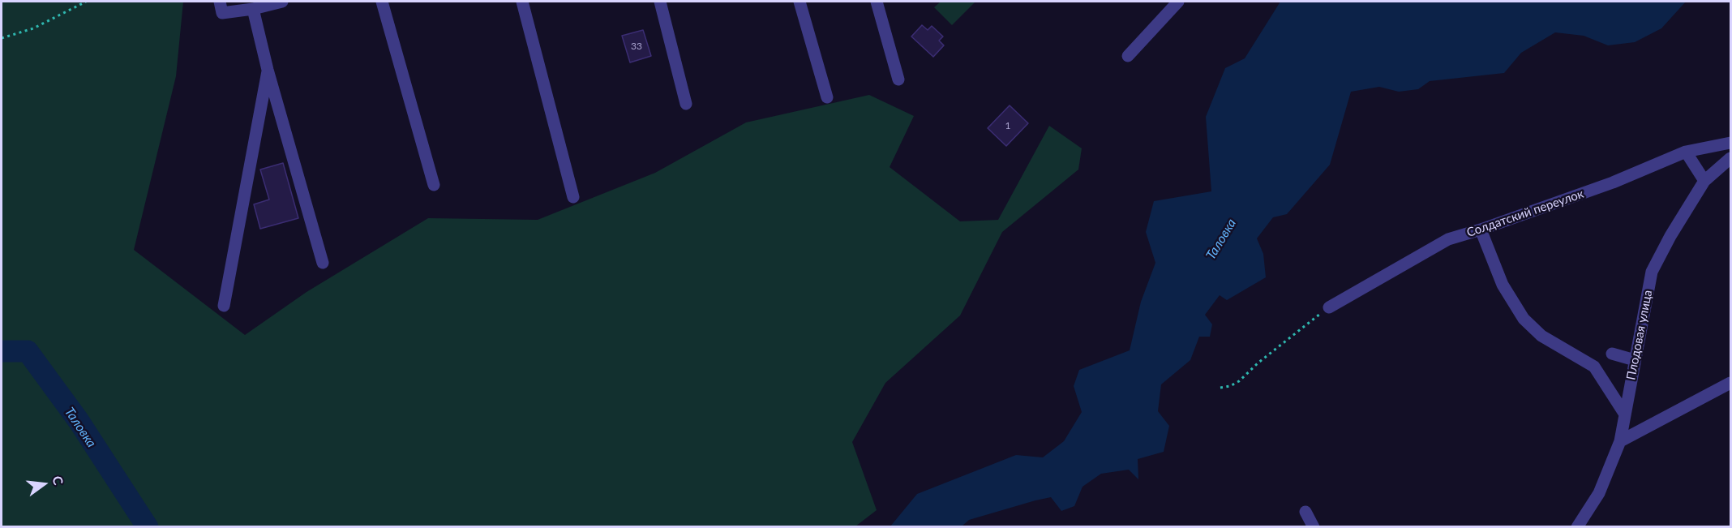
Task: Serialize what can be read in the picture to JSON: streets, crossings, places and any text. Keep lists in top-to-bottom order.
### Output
{
  "streets": {
    "street": ["Солдатский переулок", "Плодовая улица"]
  },
  "water": ["Таловка"],
  "house_numbers": ["33", "1"],
  "north": "right"
}
